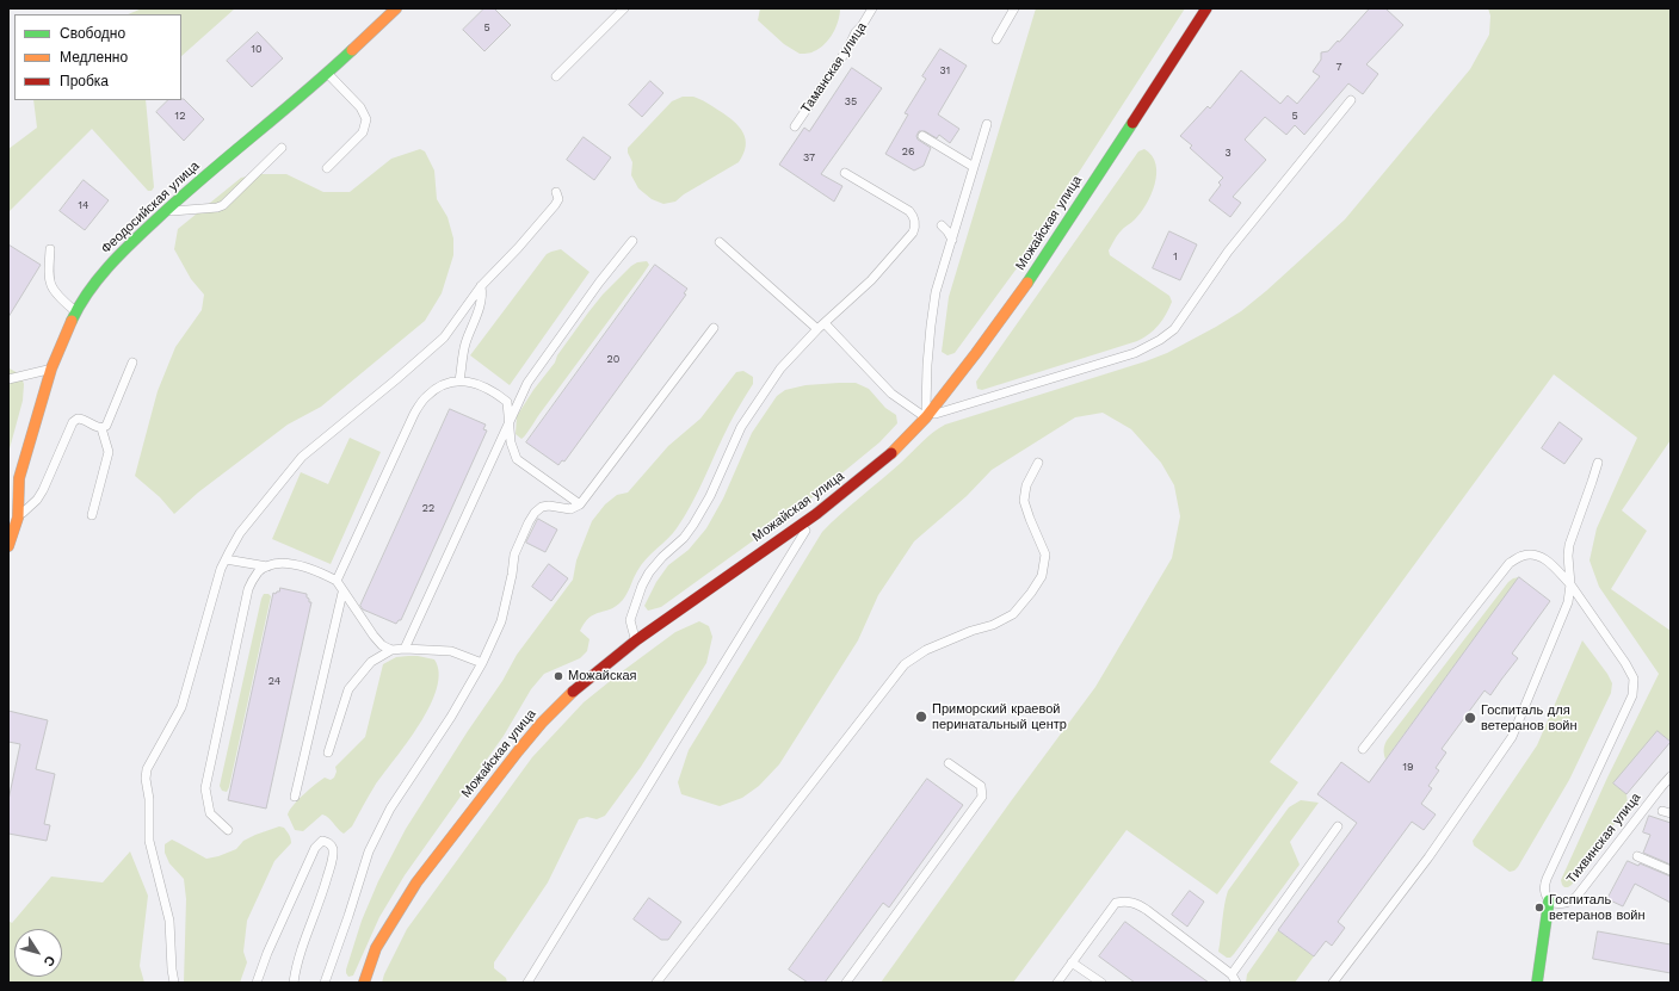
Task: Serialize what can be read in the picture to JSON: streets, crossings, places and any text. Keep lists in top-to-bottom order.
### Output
{
  "streets": {
    "main road": ["Феодосийская улица", "Можайская улица"],
    "lane": ["Таманская улица", "Тихвинская улица"]
  },
  "places": [
    "Можайская",
    "Приморский краевой перинатальный центр",
    "Госпиталь для ветеранов войн",
    "Госпиталь ветеранов войн"
  ],
  "house_numbers": [
    "5",
    "10",
    "7",
    "31",
    "35",
    "12",
    "5",
    "26",
    "3",
    "37",
    "14",
    "1",
    "20",
    "22",
    "24",
    "19"
  ],
  "legend": ["Свободно", "Медленно", "Пробка"],
  "north": "bottom right"
}
